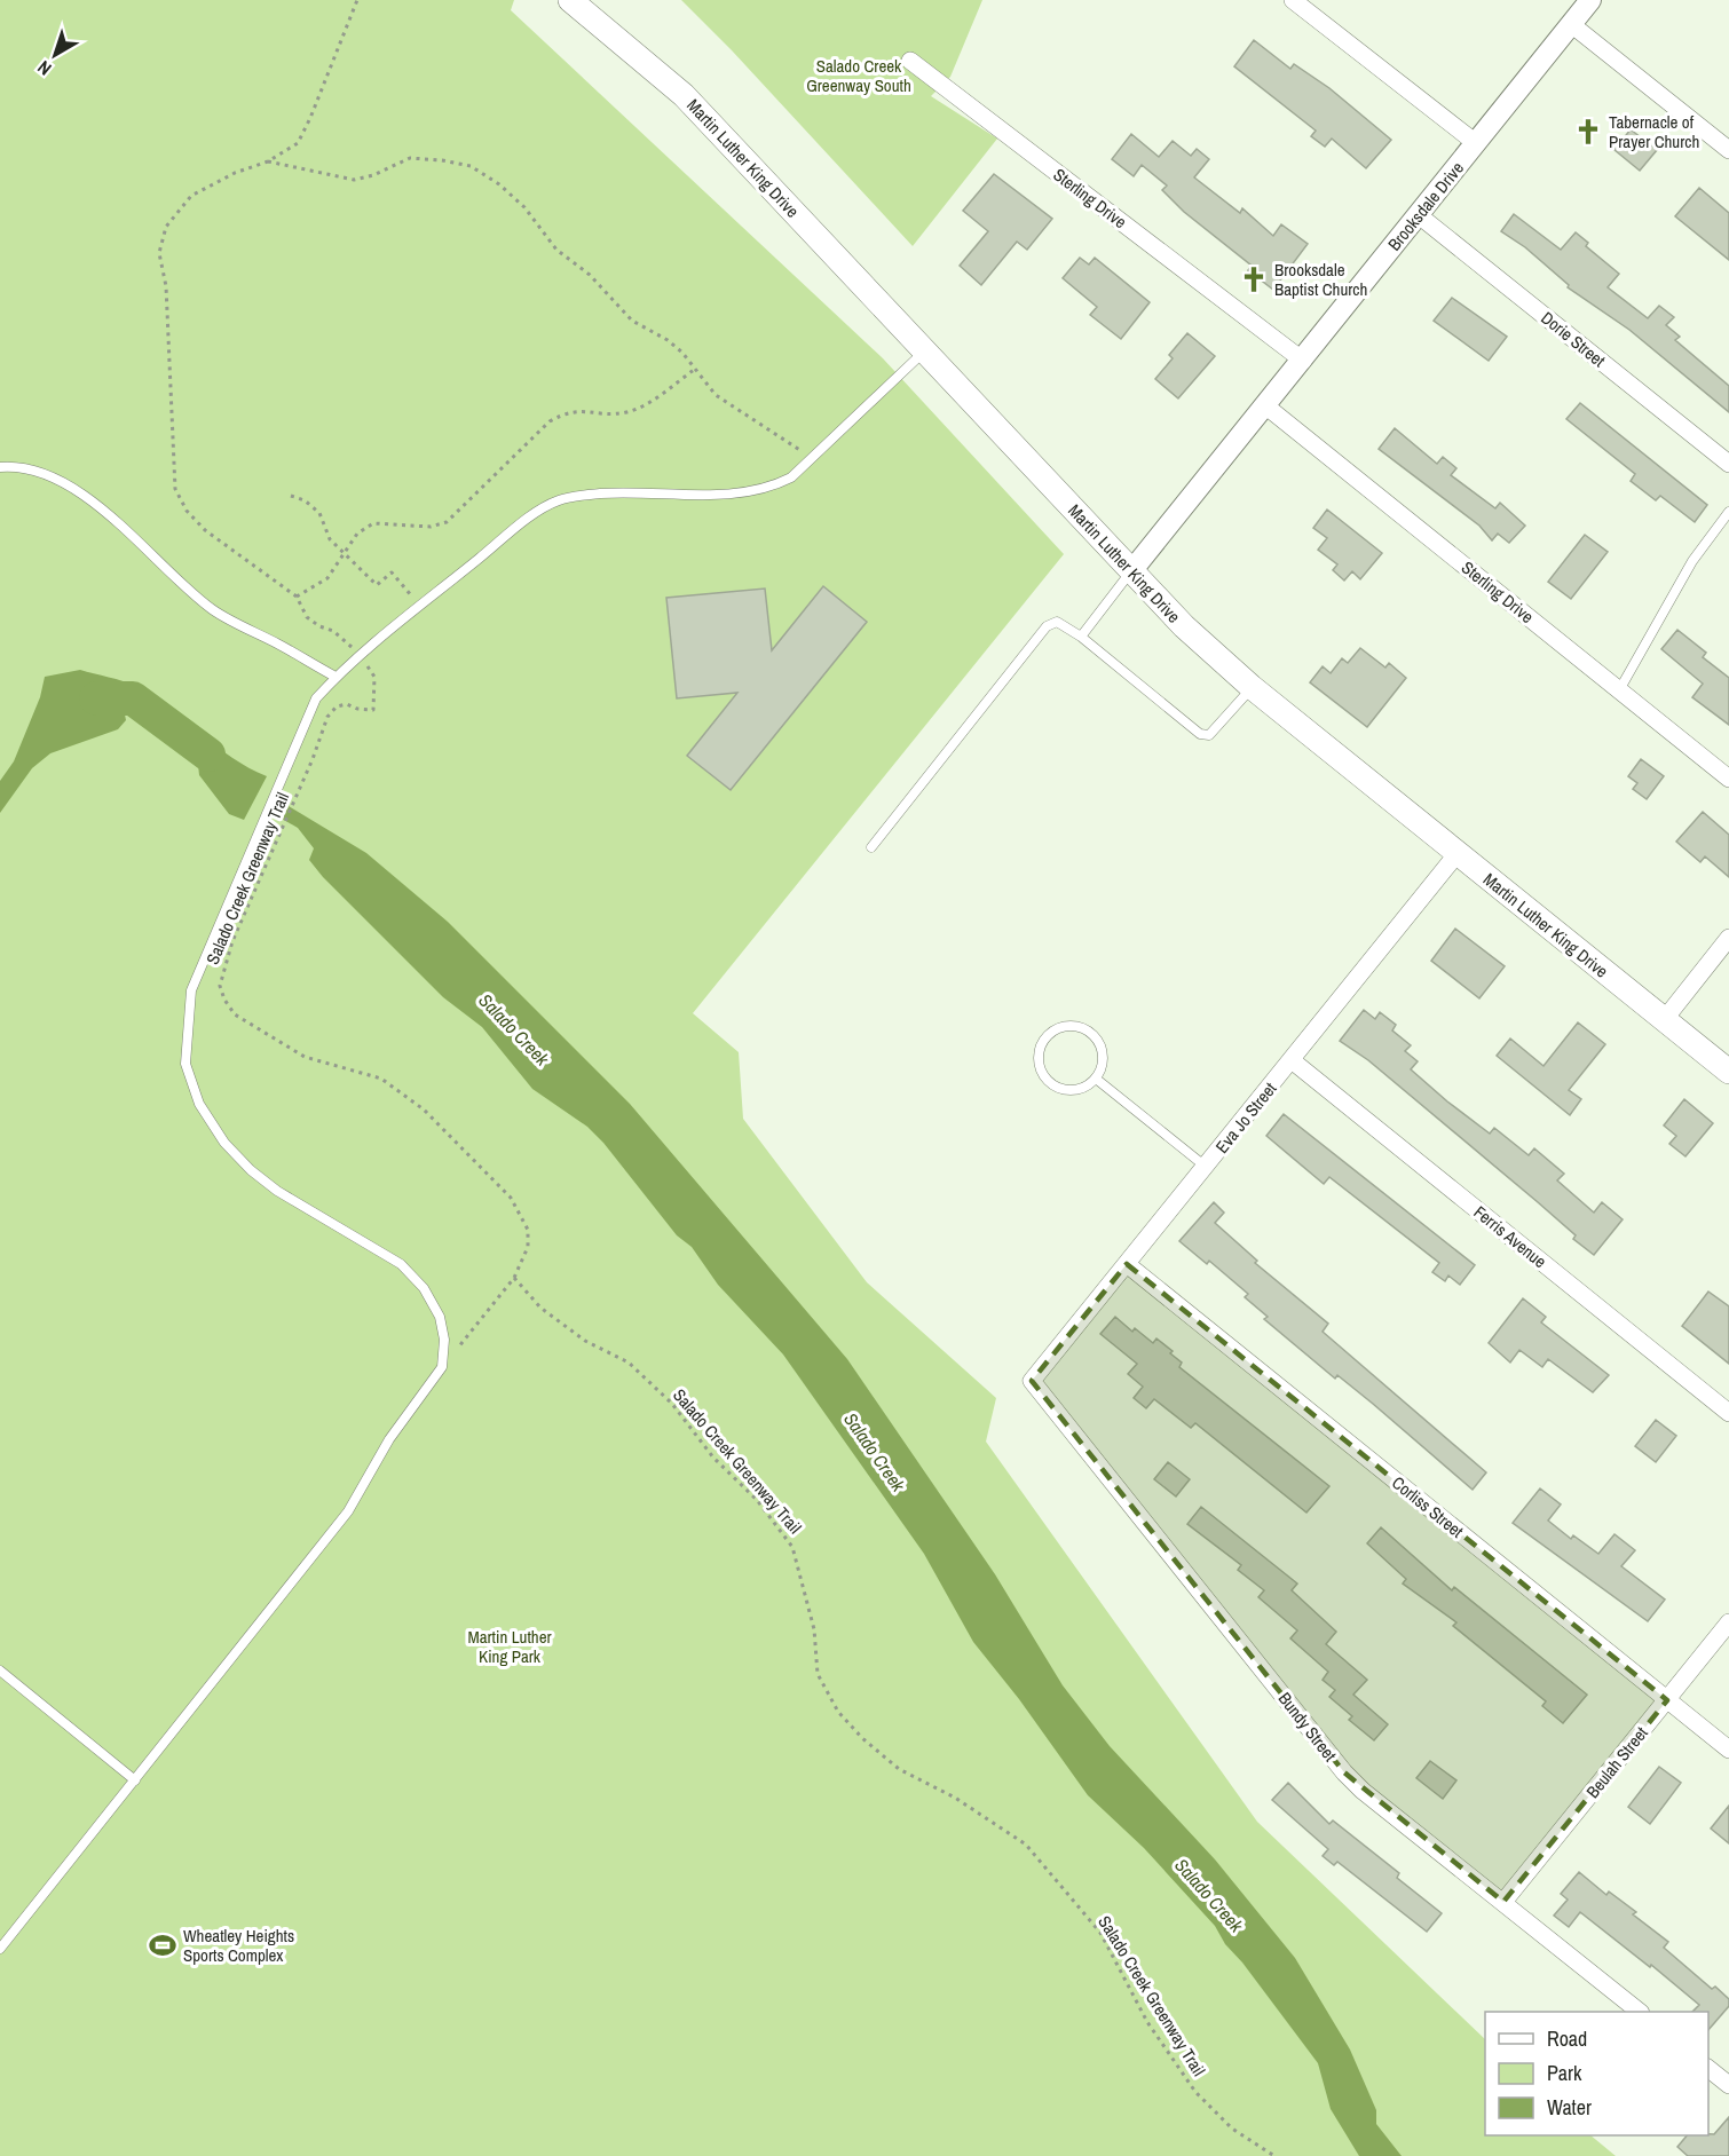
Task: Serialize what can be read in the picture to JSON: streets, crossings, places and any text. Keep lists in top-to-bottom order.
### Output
{
  "streets": {
    "main road": ["Martin Luther King Drive"],
    "street": [
      "Sterling Drive",
      "Brooksdale Drive",
      "Dorie Street",
      "Eva Jo Street",
      "Ferris Avenue",
      "Corliss Street",
      "Bundy Street",
      "Beulah Street"
    ],
    "path": ["Salado Creek Greenway Trail"]
  },
  "crossings": [
    ["Martin Luther King Drive", "Brooksdale Drive"],
    ["Martin Luther King Drive", "Eva Jo Street"],
    ["Sterling Drive", "Brooksdale Drive"],
    ["Brooksdale Drive", "Dorie Street"],
    ["Eva Jo Street", "Ferris Avenue"],
    ["Eva Jo Street", "Corliss Street"],
    ["Eva Jo Street", "Bundy Street"],
    ["Corliss Street", "Beulah Street"],
    ["Bundy Street", "Beulah Street"]
  ],
  "water": ["Salado Creek"],
  "parks": ["Salado Creek Greenway South", "Martin Luther King Park"],
  "places": {
    "church": ["Tabernacle of Prayer Church", "Brooksdale Baptist Church"],
    "sports": ["Wheatley Heights Sports Complex"]
  },
  "legend": ["Road", "Park", "Water"],
  "north": "bottom left"
}
